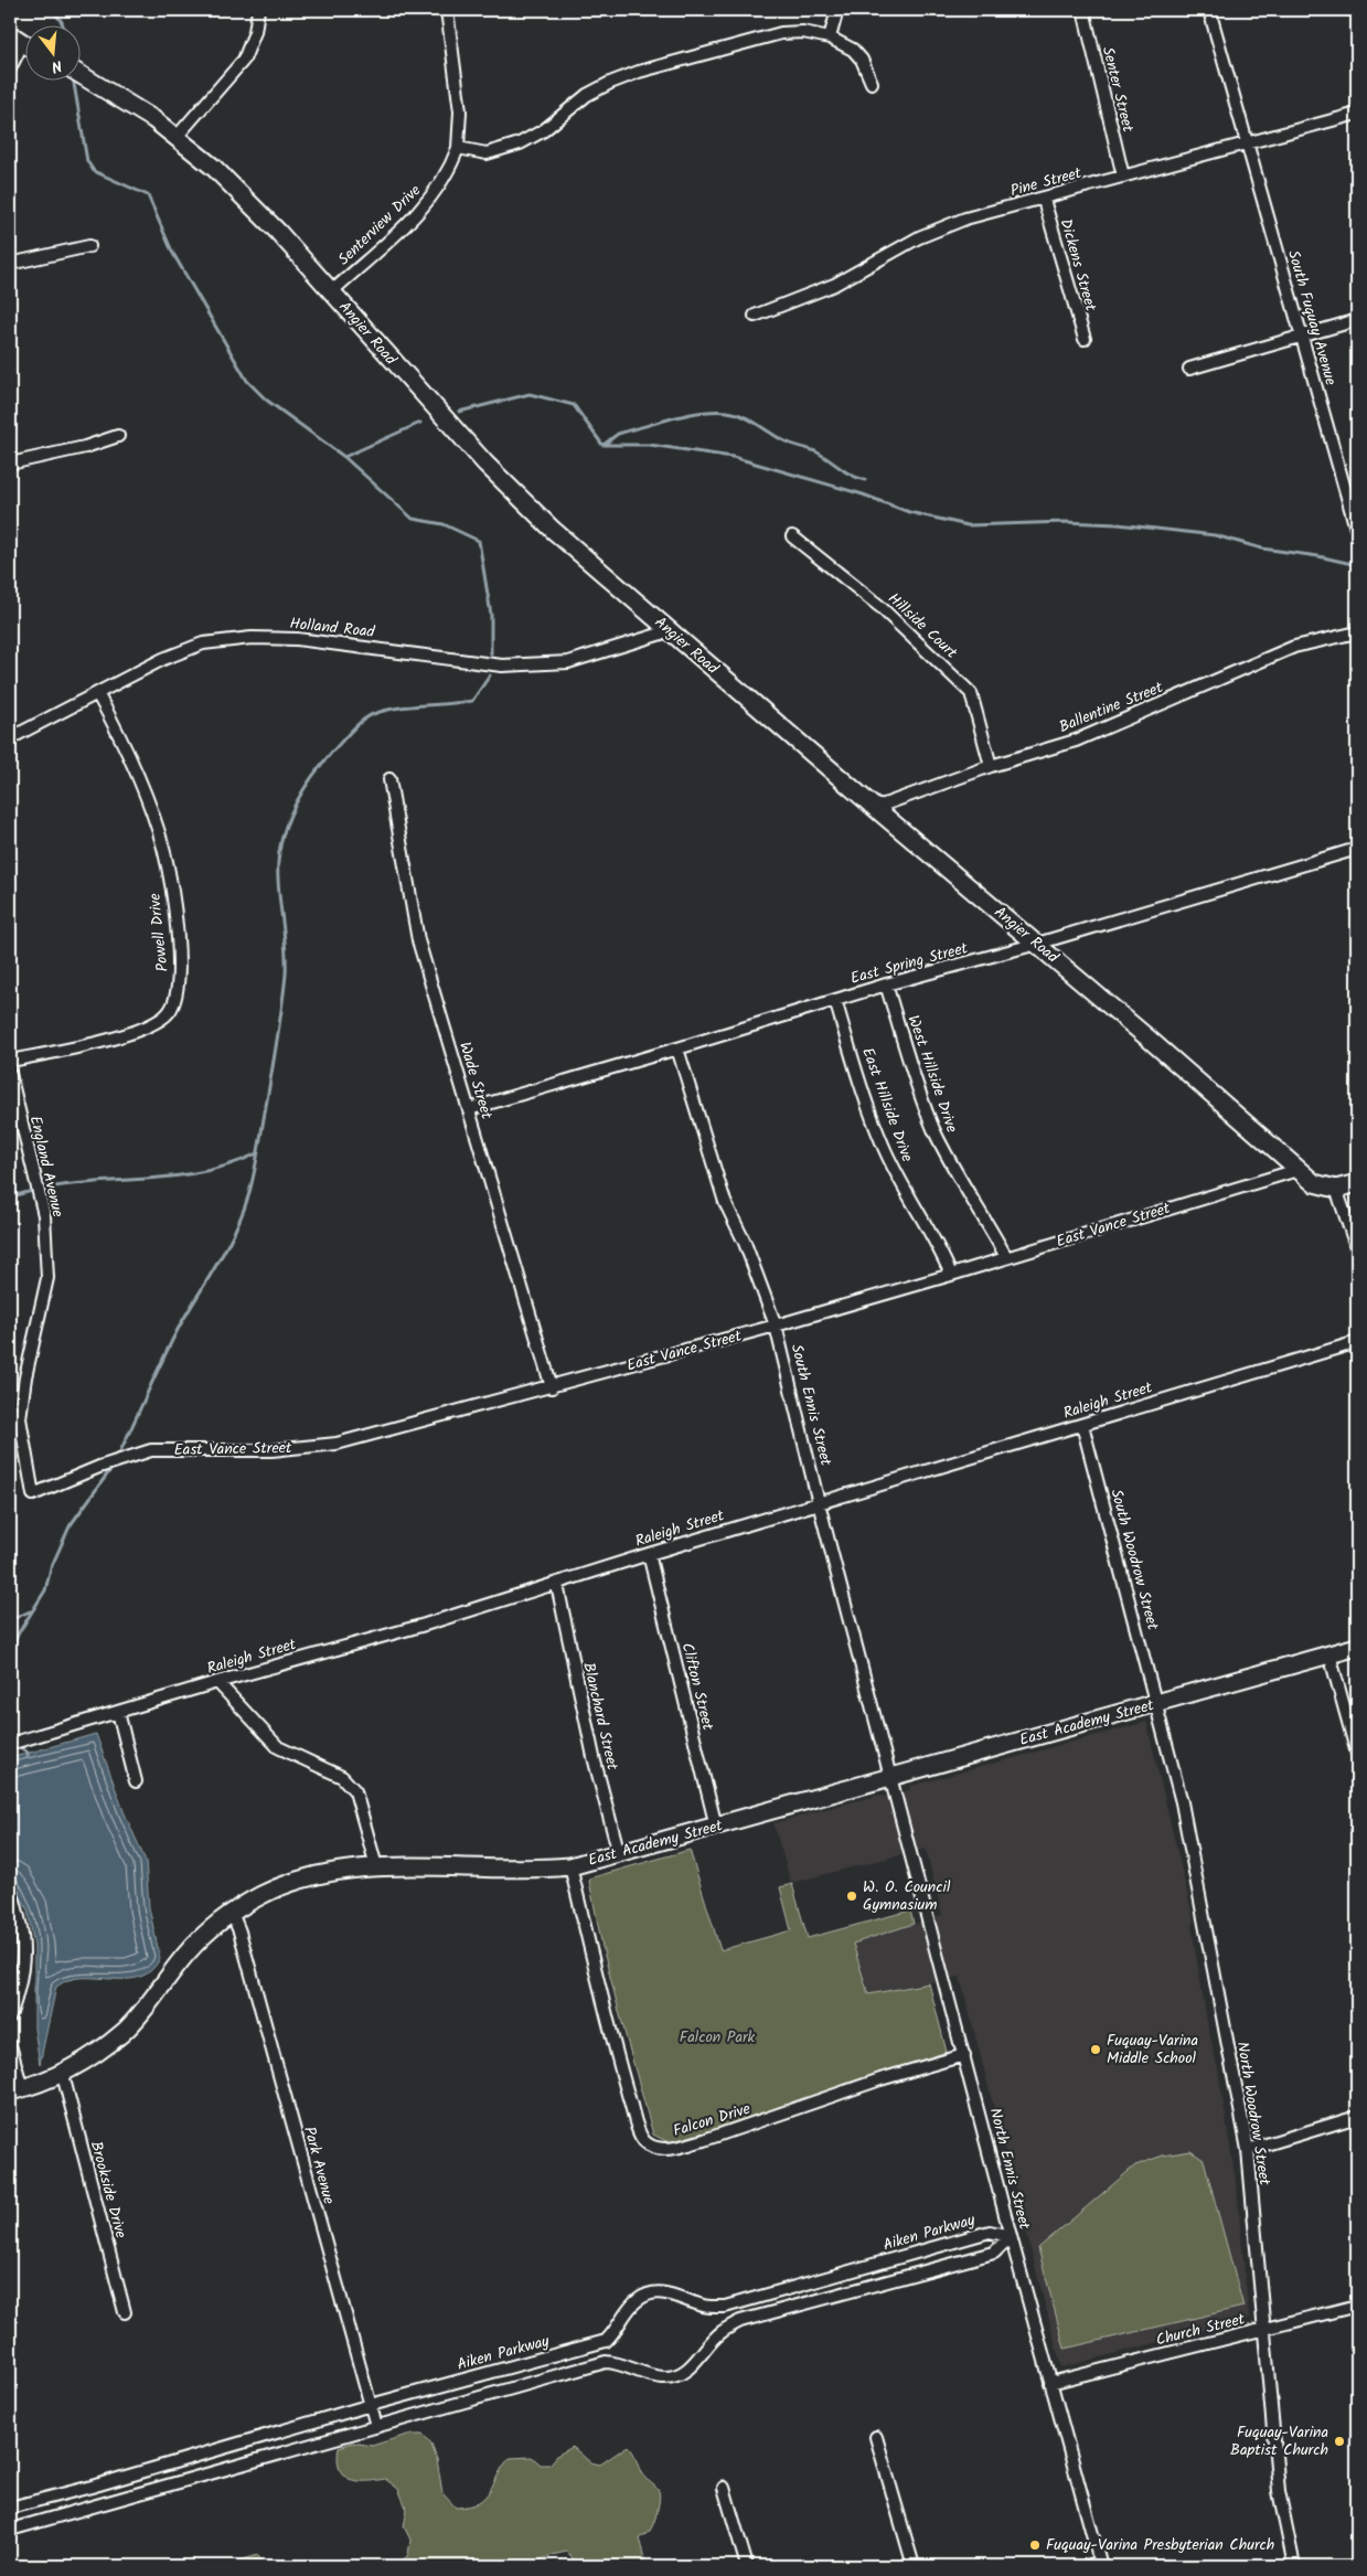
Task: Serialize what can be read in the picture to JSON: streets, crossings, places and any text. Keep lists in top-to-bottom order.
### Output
{
  "streets": {
    "street": [
      "Senter Street",
      "Pine Street",
      "Senterview Drive",
      "Dickens Street",
      "South Fuquay Avenue",
      "Angier Road",
      "Hillside Court",
      "Holland Road",
      "Ballentine Street",
      "Powell Drive",
      "East Spring Street",
      "West Hillside Drive",
      "Wade Street",
      "East Hillside Drive",
      "England Avenue",
      "East Vance Street",
      "Raleigh Street",
      "South Ennis Street",
      "South Woodrow Street",
      "Clifton Street",
      "Blanchard Street",
      "East Academy Street",
      "North Woodrow Street",
      "Falcon Drive",
      "Park Avenue",
      "North Ennis Street",
      "Brookside Drive",
      "Aiken Parkway",
      "Church Street"
    ]
  },
  "crossings": [
    ["Senter Street", "Pine Street"],
    ["Pine Street", "Dickens Street"],
    ["Pine Street", "South Fuquay Avenue"],
    ["Senterview Drive", "Angier Road"],
    ["Angier Road", "Holland Road"],
    ["Angier Road", "Ballentine Street"],
    ["Angier Road", "East Spring Street"],
    ["Angier Road", "East Vance Street"],
    ["Hillside Court", "Ballentine Street"],
    ["Holland Road", "Powell Drive"],
    ["East Spring Street", "West Hillside Drive"],
    ["East Spring Street", "Wade Street"],
    ["East Spring Street", "East Hillside Drive"],
    ["East Spring Street", "South Ennis Street"],
    ["West Hillside Drive", "East Vance Street"],
    ["Wade Street", "East Vance Street"],
    ["East Hillside Drive", "East Vance Street"],
    ["England Avenue", "East Vance Street"],
    ["East Vance Street", "South Ennis Street"],
    ["Raleigh Street", "South Ennis Street"],
    ["Raleigh Street", "South Woodrow Street"],
    ["Raleigh Street", "Clifton Street"],
    ["Raleigh Street", "Blanchard Street"],
    ["South Ennis Street", "East Academy Street"],
    ["South Ennis Street", "North Ennis Street"],
    ["South Woodrow Street", "East Academy Street"],
    ["South Woodrow Street", "North Woodrow Street"],
    ["Clifton Street", "East Academy Street"],
    ["Blanchard Street", "East Academy Street"],
    ["East Academy Street", "North Woodrow Street"],
    ["East Academy Street", "Falcon Drive"],
    ["East Academy Street", "Park Avenue"],
    ["East Academy Street", "North Ennis Street"],
    ["East Academy Street", "Brookside Drive"],
    ["North Woodrow Street", "Church Street"],
    ["Falcon Drive", "North Ennis Street"],
    ["Park Avenue", "Aiken Parkway"],
    ["North Ennis Street", "Aiken Parkway"],
    ["North Ennis Street", "Church Street"]
  ],
  "parks": ["Falcon Park"],
  "places": [
    "W. O. Council Gymnasium",
    "Fuquay-Varina Middle School",
    "Fuquay-Varina Baptist Church",
    "Fuquay-Varina Presbyterian Church"
  ],
  "north": "bottom"
}
